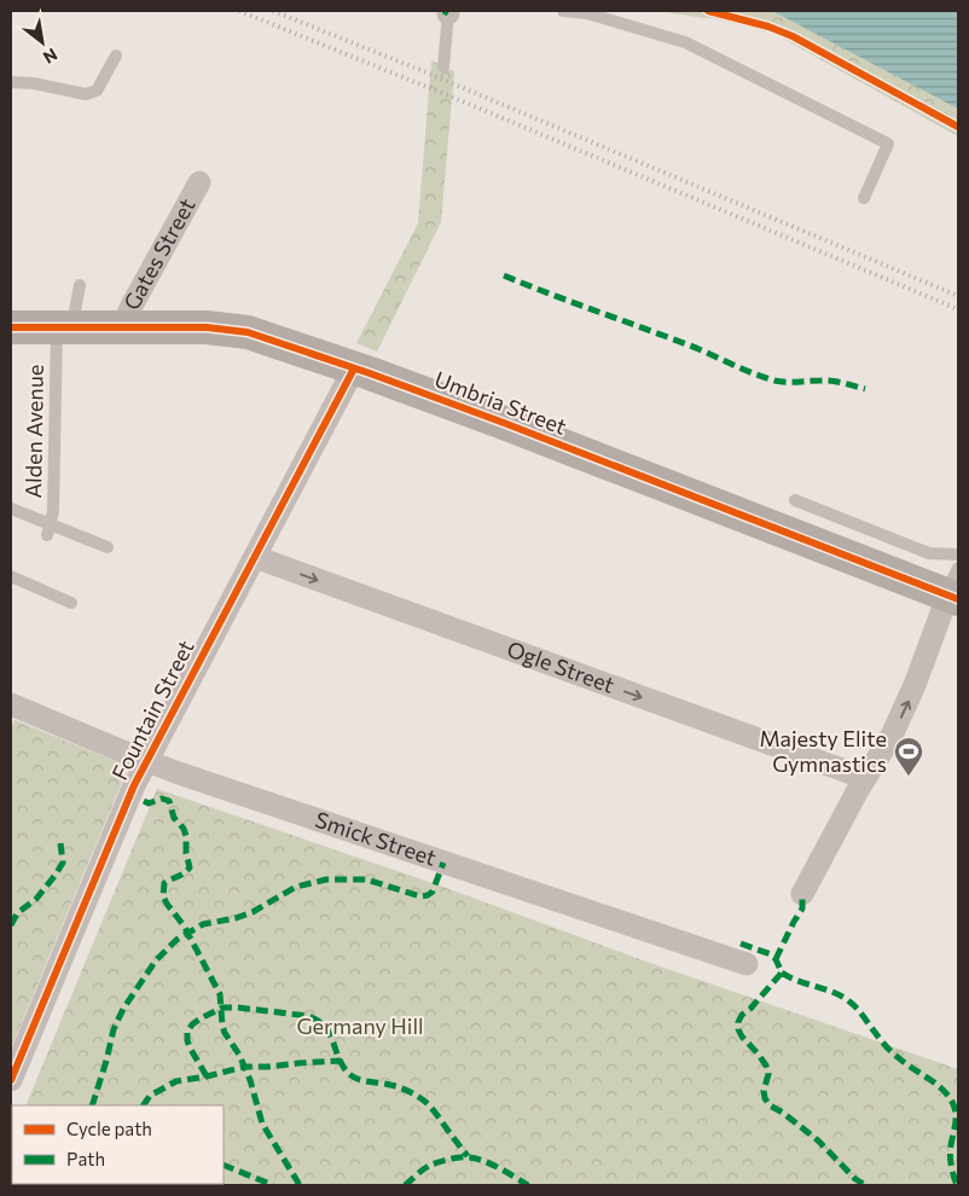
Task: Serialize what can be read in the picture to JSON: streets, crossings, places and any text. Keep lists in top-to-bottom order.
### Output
{
  "streets": {
    "main road": ["Umbria Street"],
    "street": [
      "Gates Street",
      "Ogle Street",
      "Fountain Street",
      "Smick Street"
    ],
    "lane": ["Alden Avenue"]
  },
  "crossings": [
    ["Gates Street", "Umbria Street"],
    ["Umbria Street", "Alden Avenue"],
    ["Umbria Street", "Fountain Street"],
    ["Ogle Street", "Fountain Street"],
    ["Fountain Street", "Smick Street"]
  ],
  "one_way": ["Ogle Street"],
  "parks": ["Germany Hill"],
  "places": {
    "sports": ["Majesty Elite Gymnastics"]
  },
  "legend": ["Cycle path", "Path"],
  "north": "bottom right"
}
